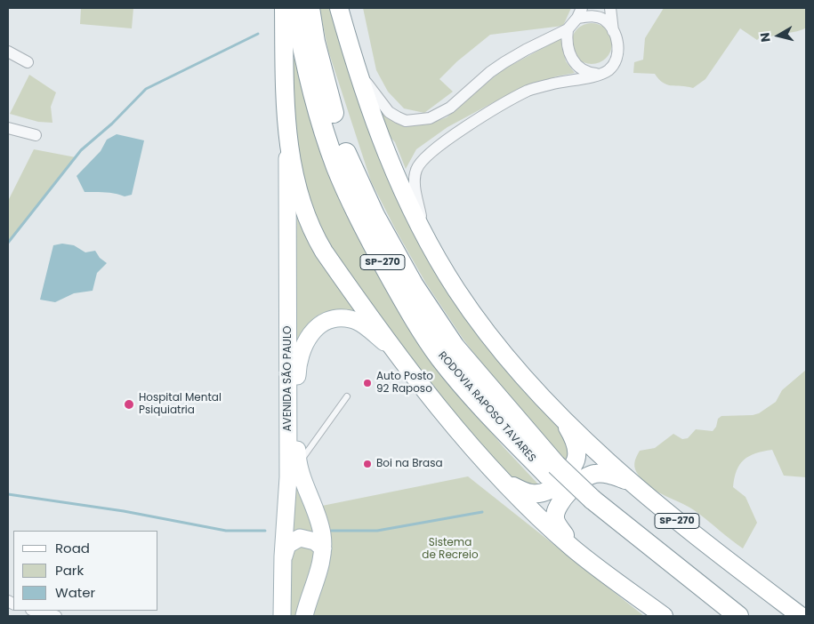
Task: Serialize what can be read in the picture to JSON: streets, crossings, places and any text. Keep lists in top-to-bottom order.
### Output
{
  "streets": {
    "highway": ["SP-270", "RODOVIA RAPOSO TAVARES"],
    "main road": ["AVENIDA SÃO PAULO"]
  },
  "parks": ["Sistema de Recreio"],
  "places": ["Auto Posto 92 Raposo", "Hospital Mental Psiquiatria", "Boi na Brasa"],
  "legend": ["Road", "Park", "Water"],
  "north": "left"
}
